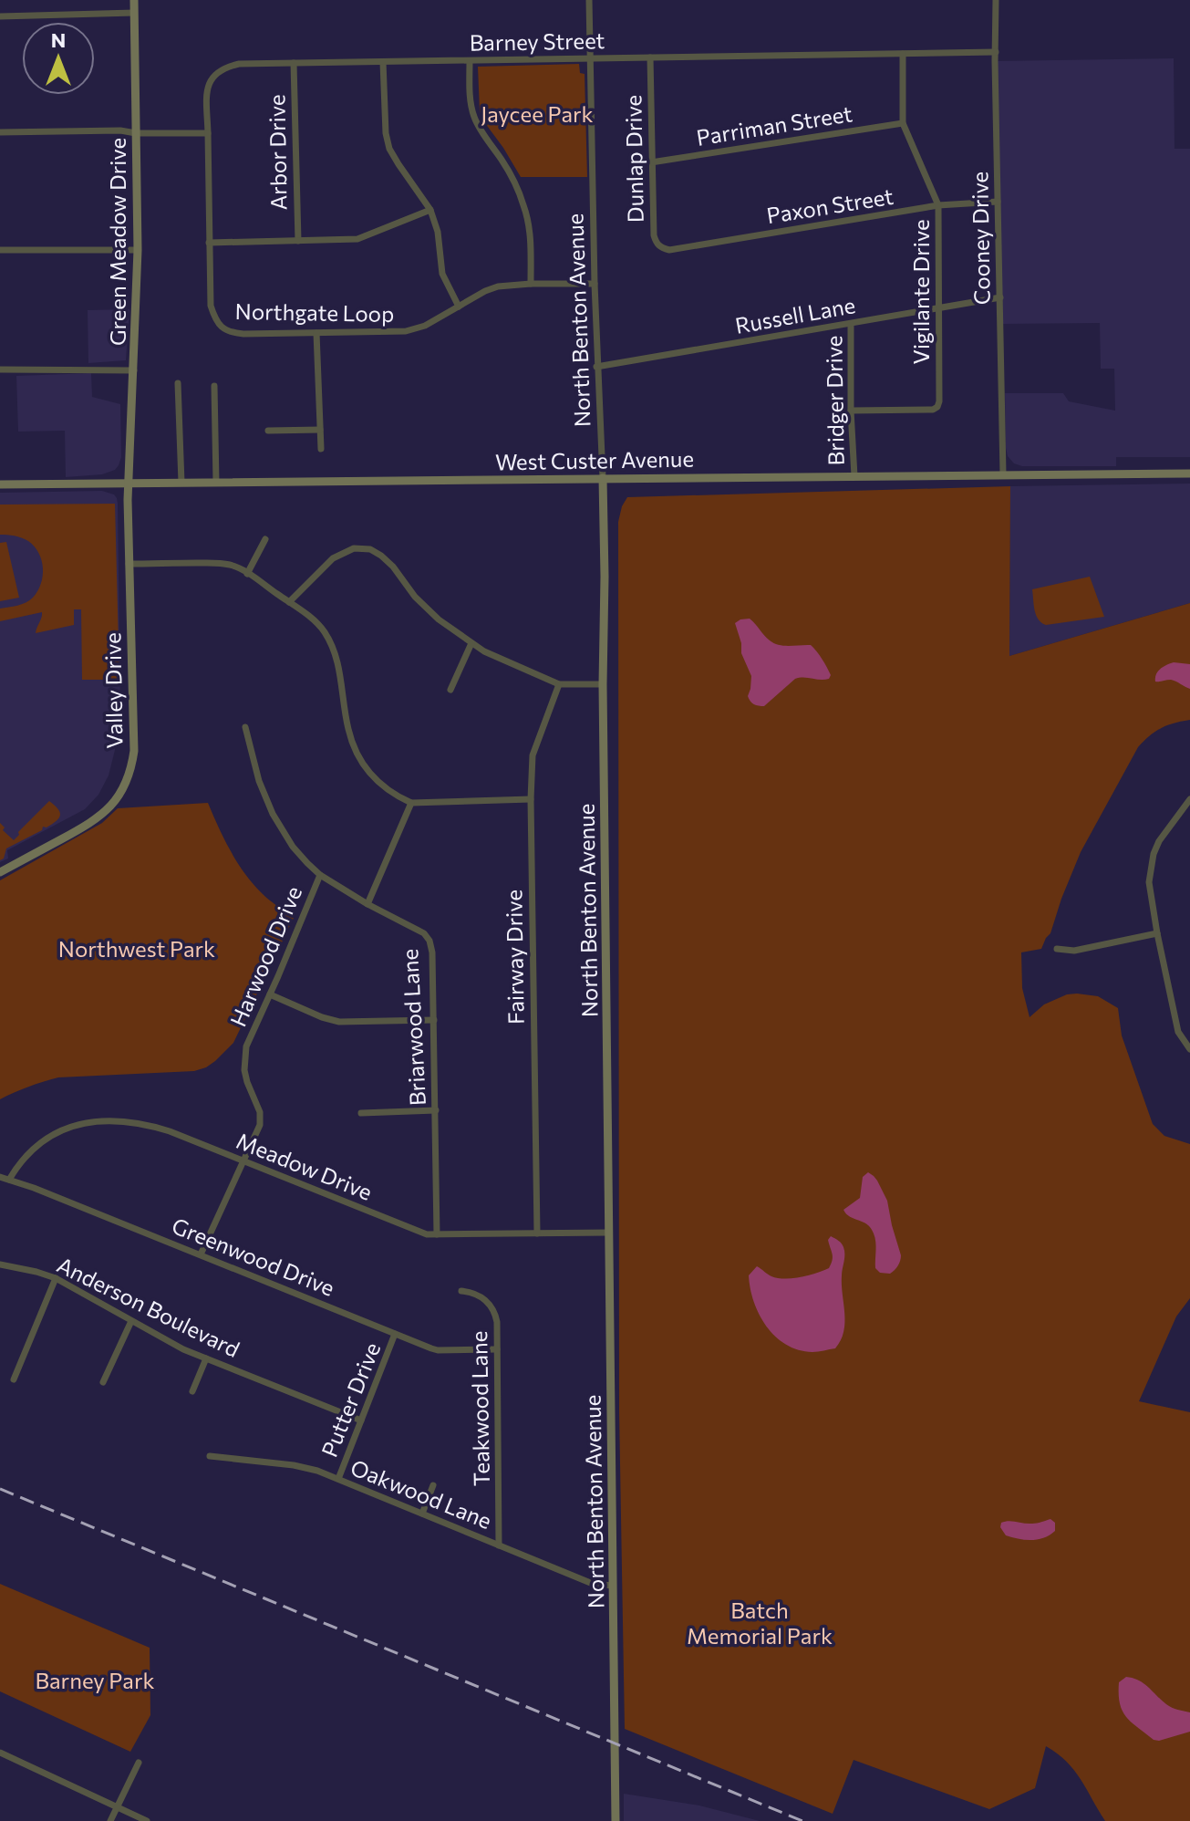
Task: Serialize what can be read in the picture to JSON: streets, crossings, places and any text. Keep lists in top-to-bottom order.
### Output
{
  "streets": {
    "main road": [
      "Green Meadow Drive",
      "North Benton Avenue",
      "West Custer Avenue",
      "Valley Drive"
    ],
    "street": [
      "Barney Street",
      "Parriman Street",
      "Arbor Drive",
      "Dunlap Drive",
      "Paxon Street",
      "Cooney Drive",
      "Vigilante Drive",
      "Northgate Loop",
      "Russell Lane",
      "Bridger Drive",
      "Harwood Drive",
      "Fairway Drive",
      "Briarwood Lane",
      "Meadow Drive",
      "Greenwood Drive",
      "Anderson Boulevard",
      "Putter Drive",
      "Teakwood Lane",
      "Oakwood Lane"
    ]
  },
  "crossings": [
    ["Barney Street", "Arbor Drive"],
    ["Barney Street", "Dunlap Drive"],
    ["Barney Street", "Cooney Drive"],
    ["Barney Street", "Vigilante Drive"],
    ["Barney Street", "Northgate Loop"],
    ["Barney Street", "North Benton Avenue"],
    ["Parriman Street", "Dunlap Drive"],
    ["Parriman Street", "Vigilante Drive"],
    ["Dunlap Drive", "Paxon Street"],
    ["Paxon Street", "Cooney Drive"],
    ["Paxon Street", "Vigilante Drive"],
    ["Cooney Drive", "Russell Lane"],
    ["Cooney Drive", "West Custer Avenue"],
    ["Green Meadow Drive", "West Custer Avenue"],
    ["Green Meadow Drive", "Valley Drive"],
    ["Vigilante Drive", "Russell Lane"],
    ["Vigilante Drive", "Bridger Drive"],
    ["Northgate Loop", "North Benton Avenue"],
    ["Russell Lane", "North Benton Avenue"],
    ["Russell Lane", "Bridger Drive"],
    ["North Benton Avenue", "West Custer Avenue"],
    ["North Benton Avenue", "Meadow Drive"],
    ["North Benton Avenue", "Oakwood Lane"],
    ["Bridger Drive", "West Custer Avenue"],
    ["West Custer Avenue", "Valley Drive"],
    ["Harwood Drive", "Briarwood Lane"],
    ["Harwood Drive", "Meadow Drive"],
    ["Harwood Drive", "Greenwood Drive"],
    ["Fairway Drive", "Meadow Drive"],
    ["Briarwood Lane", "Meadow Drive"],
    ["Meadow Drive", "Greenwood Drive"],
    ["Greenwood Drive", "Putter Drive"],
    ["Greenwood Drive", "Teakwood Lane"],
    ["Anderson Boulevard", "Putter Drive"],
    ["Putter Drive", "Oakwood Lane"],
    ["Teakwood Lane", "Oakwood Lane"]
  ],
  "parks": [
    "Jaycee Park",
    "Northwest Park",
    "Batch Memorial Park",
    "Barney Park"
  ],
  "north": "top"
}
